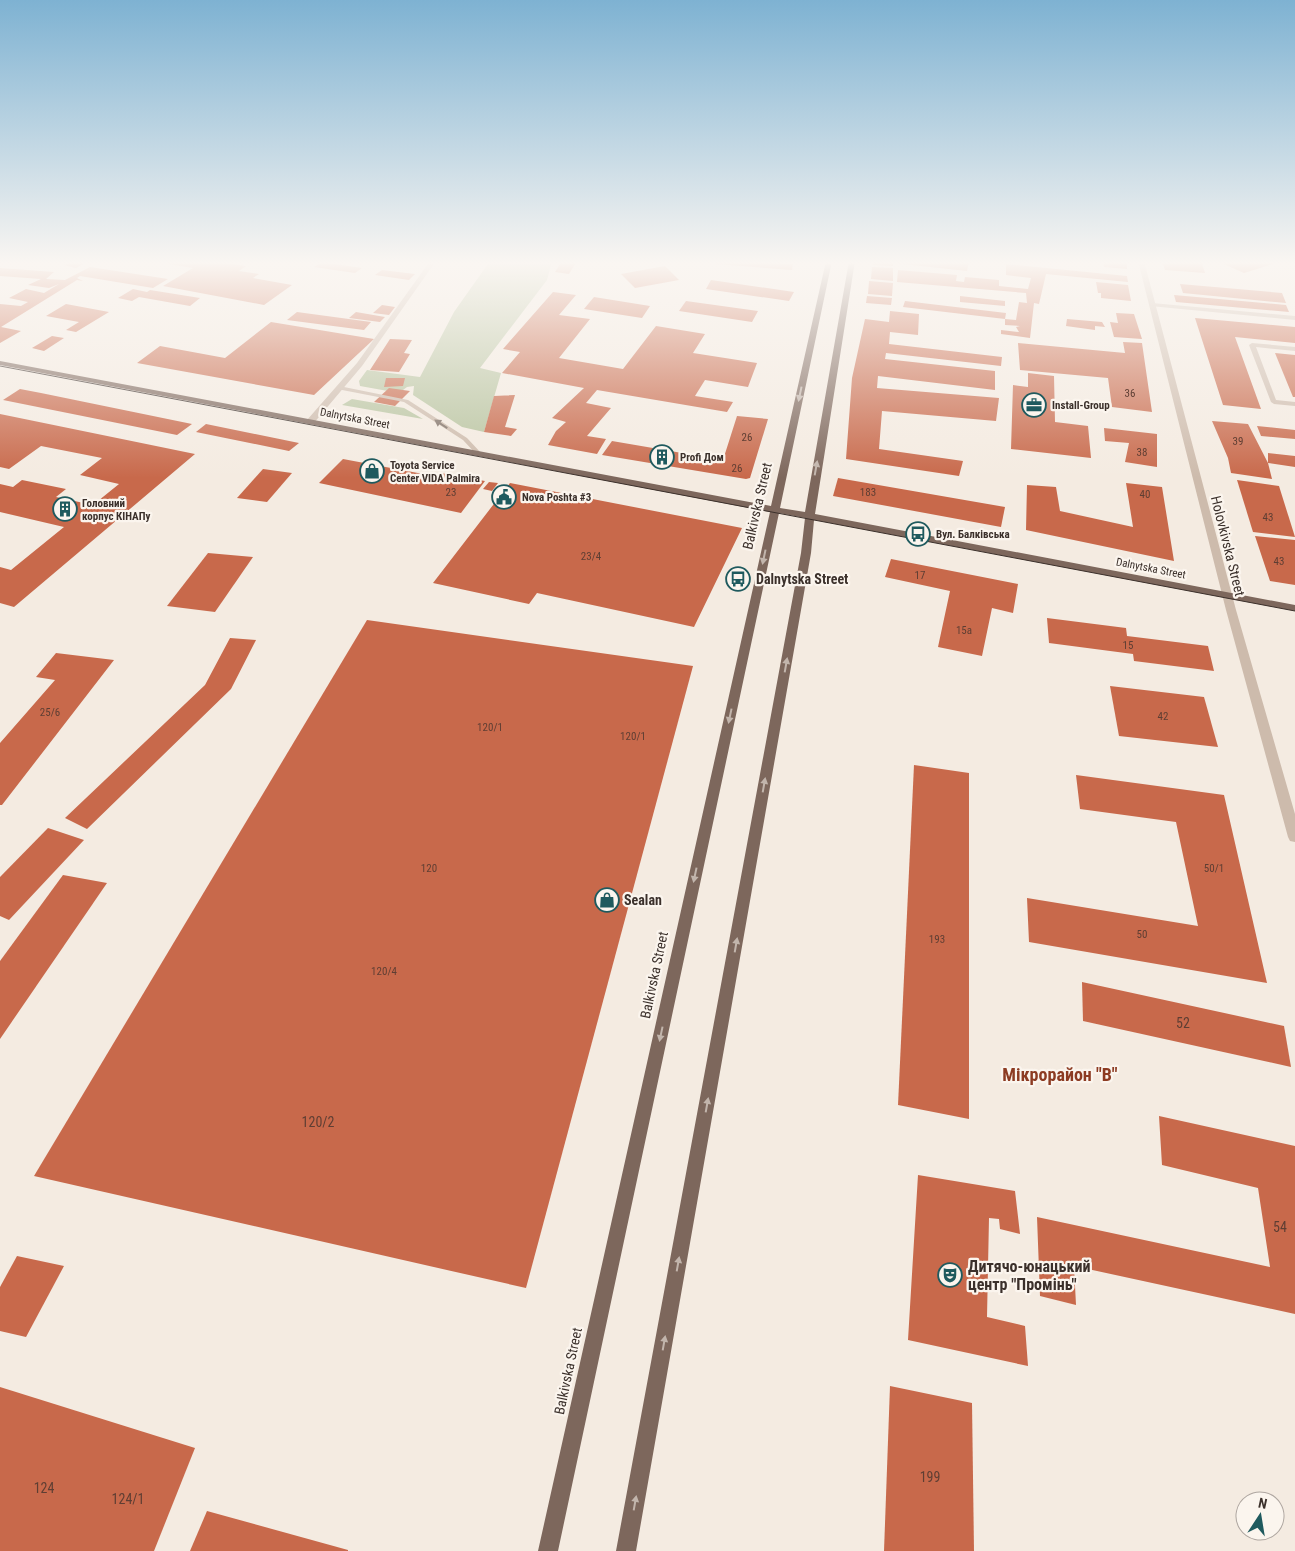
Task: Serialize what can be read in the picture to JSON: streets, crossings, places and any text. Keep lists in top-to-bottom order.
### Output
{
  "streets": {
    "main road": ["Dalnytska Street", "Balkivska Street"],
    "street": ["Holovkivska Street"]
  },
  "crossings": [
    ["Dalnytska Street", "Balkivska Street"],
    ["Dalnytska Street", "Holovkivska Street"]
  ],
  "districts": ["Мікрорайон \"В\""],
  "places": {
    "office": ["Install-Group"],
    "building": ["Profi Дом", "Головний корпус КІНАПу"],
    "shop": ["Toyota Service Center VIDA Palmira", "Sealan"],
    "public building": ["Nova Poshta #3"],
    "bus stop": ["Вул. Балківська", "Dalnytska Street"],
    "theatre": ["Дитячо-юнацький центр \"Промінь\""]
  },
  "house_numbers": [
    "36",
    "26",
    "39",
    "38",
    "26",
    "23",
    "183",
    "40",
    "43",
    "23/4",
    "43",
    "17",
    "15а",
    "15",
    "25/6",
    "42",
    "120/1",
    "120/1",
    "120",
    "50/1",
    "50",
    "193",
    "120/4",
    "52",
    "120/2",
    "54",
    "199",
    "124",
    "124/1"
  ],
  "north": "top"
}
